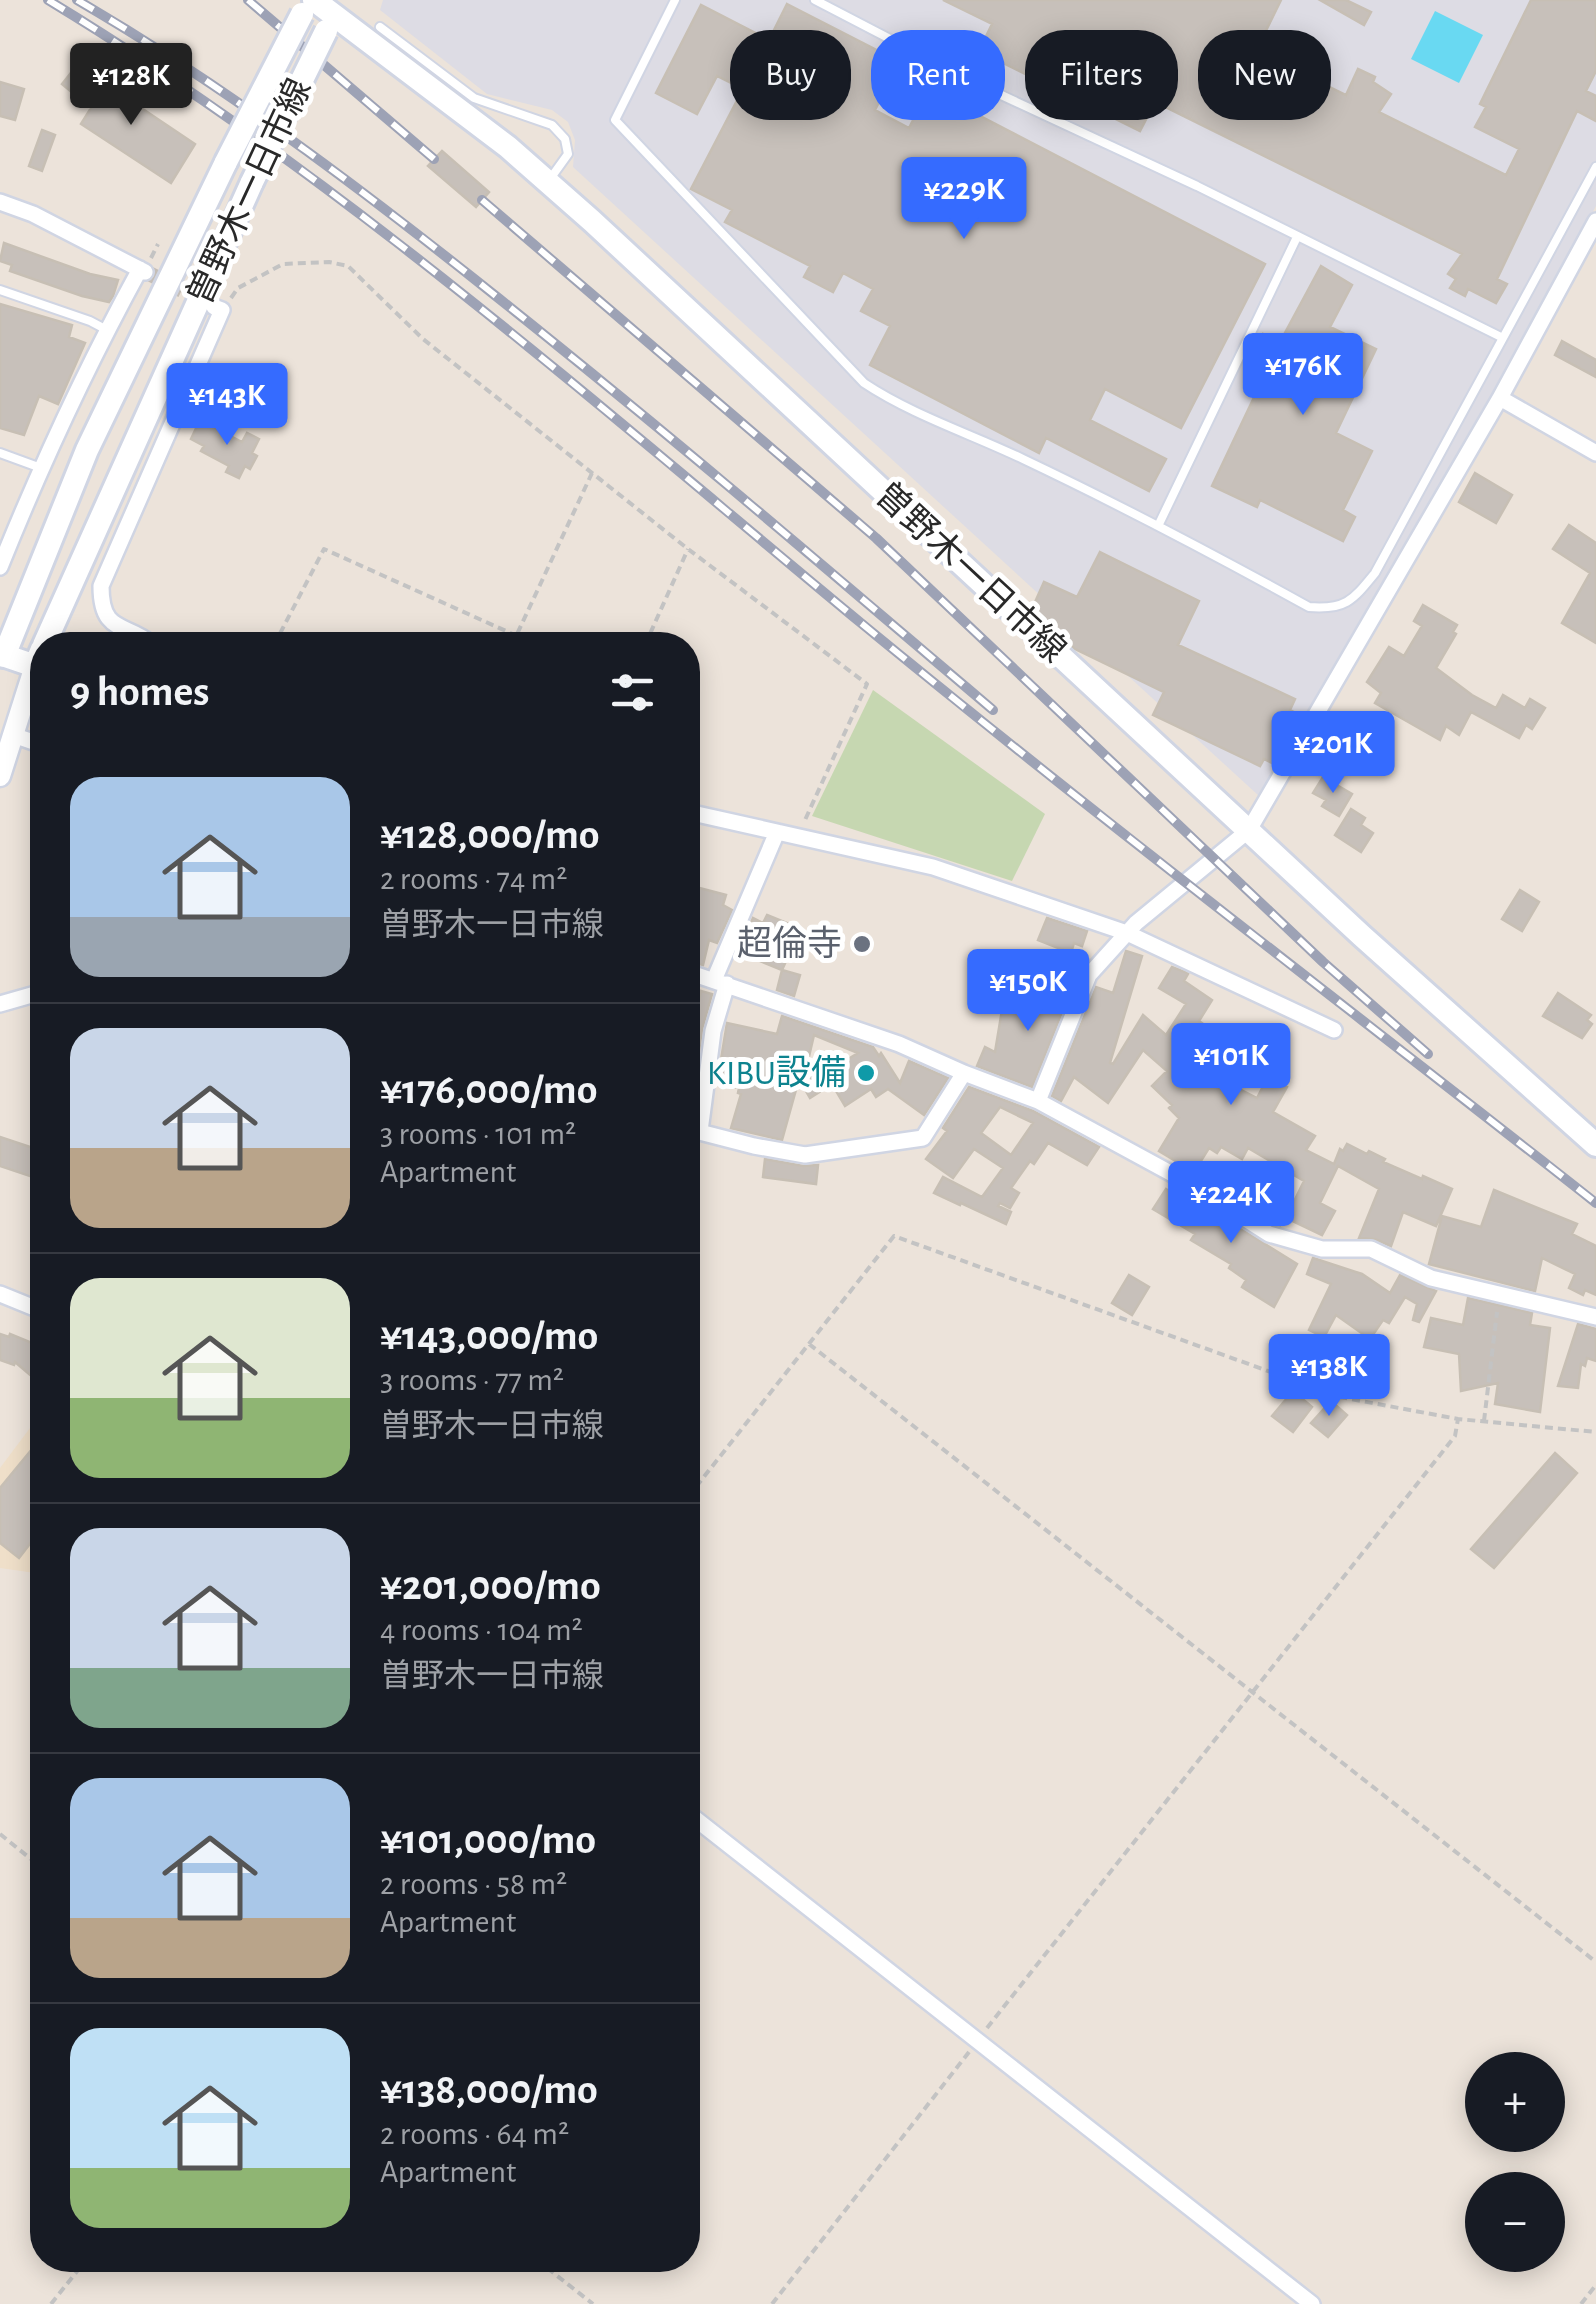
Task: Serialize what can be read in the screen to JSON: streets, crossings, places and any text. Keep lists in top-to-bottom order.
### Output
{
  "streets": {
    "main road": ["曽野木一日市線"]
  },
  "places": ["超倫寺", "KIBU設備"],
  "page": {
    "chip": [
      "Buy",
      "Rent",
      "Filters",
      "New"
    ],
    "price": [
      "¥128K",
      "¥229K",
      "¥176K",
      "¥143K",
      "¥201K",
      "¥150K",
      "¥101K",
      "¥224K",
      "¥138K"
    ],
    "heading": "9 homes",
    "list": [
      {
        "name": "¥128,000/mo",
        "note": "2 rooms · 74 m² · 曽野木一日市線"
      },
      {
        "name": "¥176,000/mo",
        "note": "3 rooms · 101 m² · Apartment"
      },
      {
        "name": "¥143,000/mo",
        "note": "3 rooms · 77 m² · 曽野木一日市線"
      },
      {
        "name": "¥201,000/mo",
        "note": "4 rooms · 104 m² · 曽野木一日市線"
      },
      {
        "name": "¥101,000/mo",
        "note": "2 rooms · 58 m² · Apartment"
      },
      {
        "name": "¥138,000/mo",
        "note": "2 rooms · 64 m² · Apartment"
      }
    ],
    "map_buttons": ["+", "−"]
  }
}
